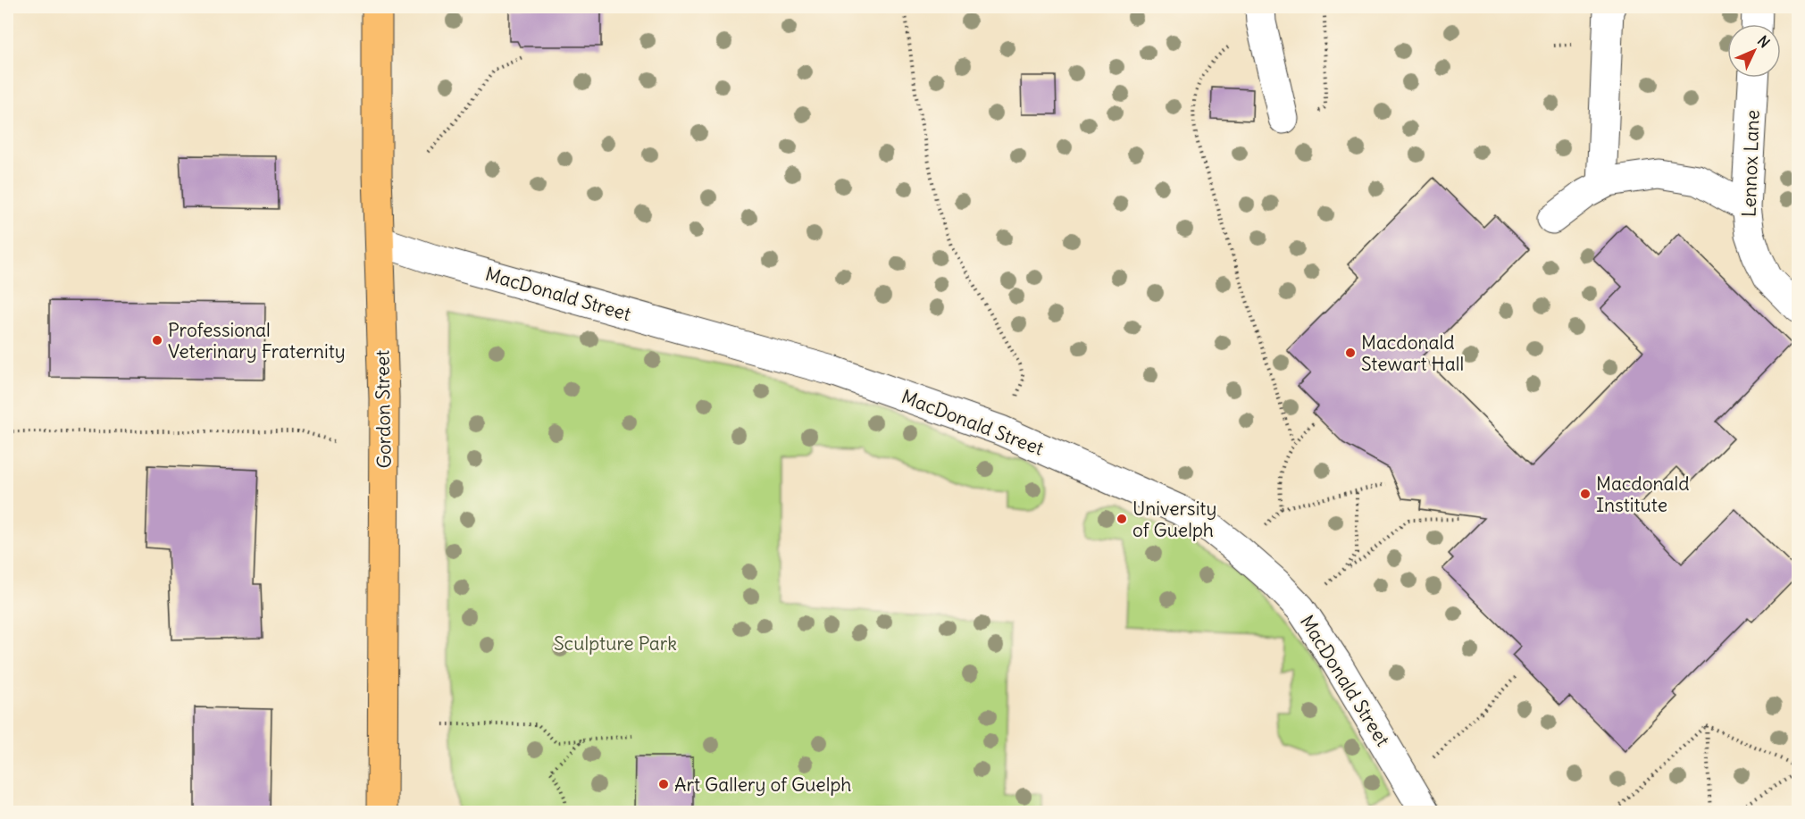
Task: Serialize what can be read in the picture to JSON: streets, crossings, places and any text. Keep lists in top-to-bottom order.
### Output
{
  "streets": {
    "main road": ["Gordon Street"],
    "street": ["Lennox Lane", "MacDonald Street"]
  },
  "crossings": [
    ["MacDonald Street", "Gordon Street"]
  ],
  "parks": ["Sculpture Park"],
  "places": [
    "Professional Veterinary Fraternity",
    "Macdonald Stewart Hall",
    "Macdonald Institute",
    "University of Guelph",
    "Art Gallery of Guelph"
  ],
  "north": "top right"
}
